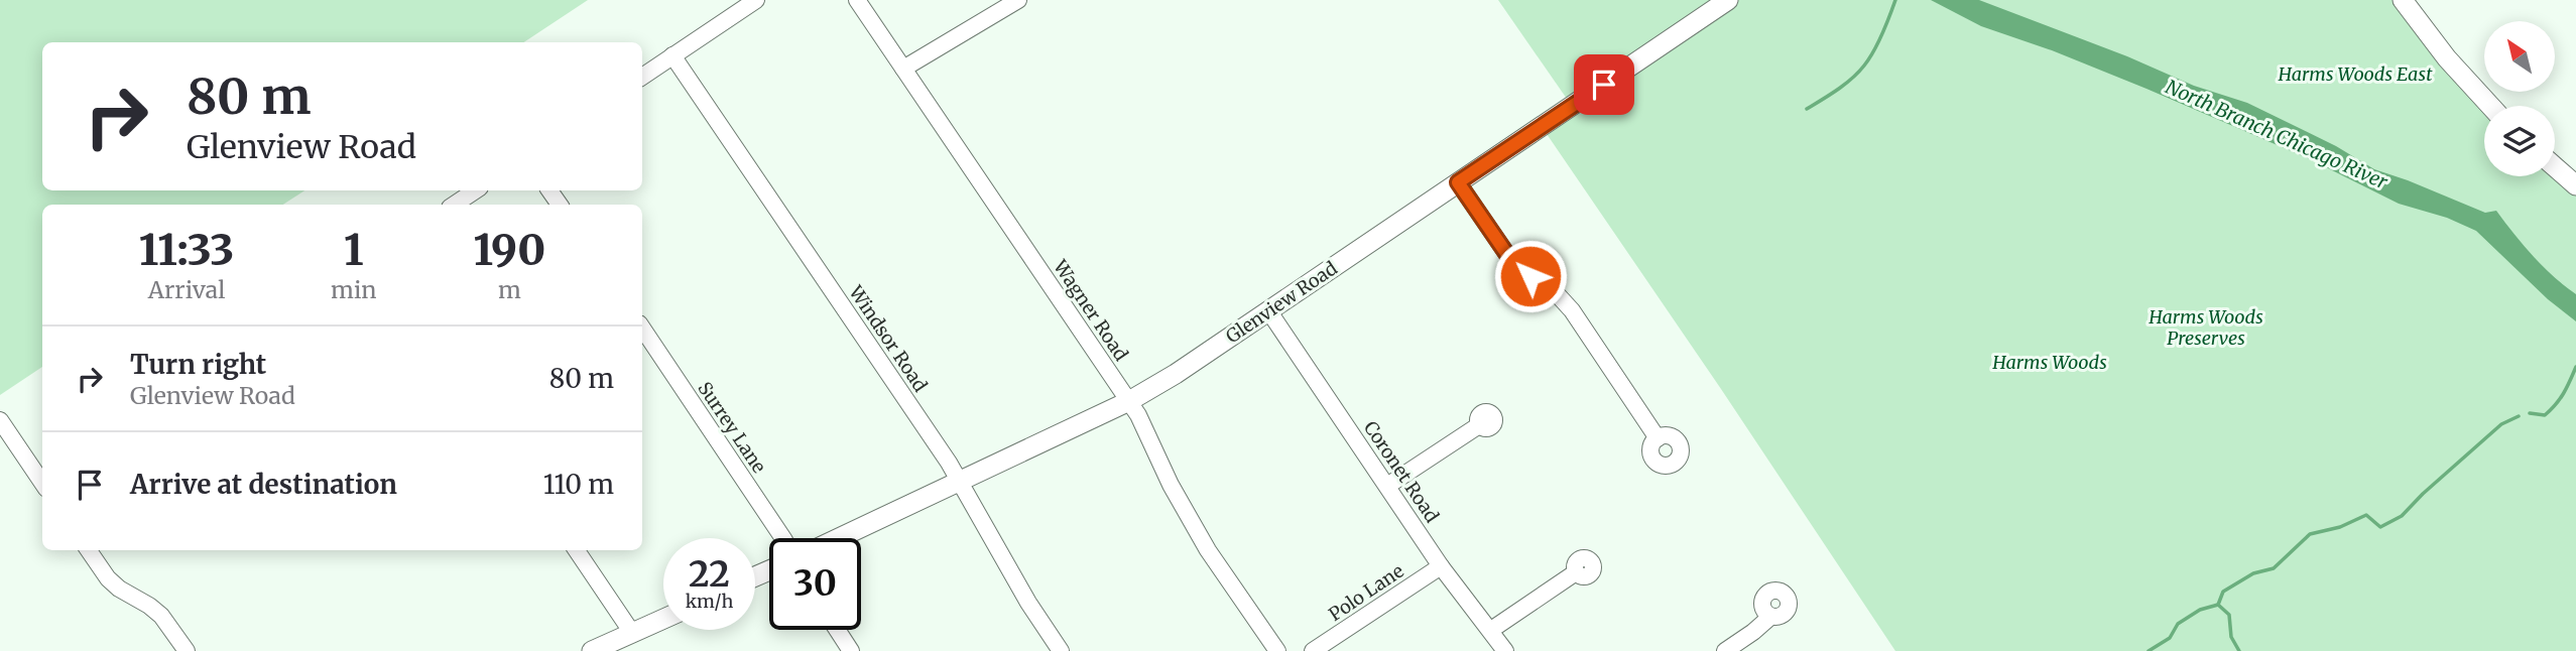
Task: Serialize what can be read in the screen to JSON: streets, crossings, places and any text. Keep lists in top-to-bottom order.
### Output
{
  "streets": {
    "main road": ["Glenview Road"],
    "street": [
      "Wagner Road",
      "Windsor Road",
      "Surrey Lane",
      "Coronet Road",
      "Polo Lane"
    ]
  },
  "crossings": [
    ["Glenview Road", "Wagner Road"],
    ["Glenview Road", "Windsor Road"],
    ["Glenview Road", "Coronet Road"],
    ["Coronet Road", "Polo Lane"]
  ],
  "water": ["North Branch Chicago River"],
  "parks": ["Harms Woods East", "Harms Woods Preserves", "Harms Woods"],
  "north": "top left",
  "page": {
    "turn": ["80 m", "Glenview Road"],
    "eta": [
      "11:33",
      "Arrival",
      "1",
      "min",
      "190",
      "m"
    ],
    "list": [
      {
        "name": "Turn right",
        "note": "Glenview Road",
        "value": "80 m"
      },
      {
        "name": "Arrive at destination",
        "value": "110 m"
      }
    ],
    "speed": "22 km/h",
    "limit": "30"
  }
}
